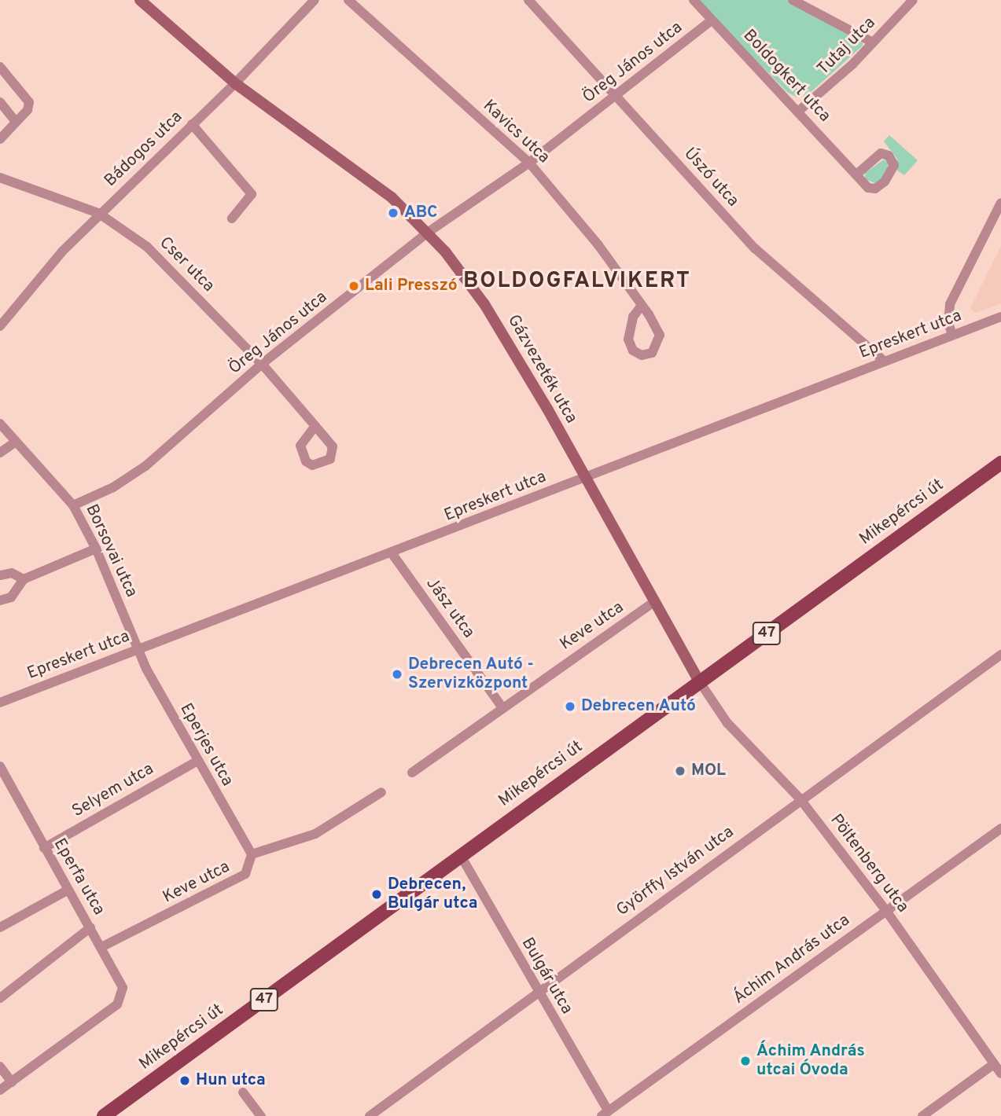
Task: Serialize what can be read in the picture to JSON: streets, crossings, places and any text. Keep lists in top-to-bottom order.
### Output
{
  "streets": {
    "main road": ["Mikepércsi út", "47"],
    "street": [
      "Tutaj utca",
      "Öreg János utca",
      "Boldogkert utca",
      "Kavics utca",
      "Bádogos utca",
      "Úszó utca",
      "Cser utca",
      "Epreskert utca",
      "Gázvezeték utca",
      "Borsovai utca",
      "Jász utca",
      "Keve utca",
      "Eperjes utca",
      "Selyem utca",
      "Pöltenberg utca",
      "Györffy István utca",
      "Eperfa utca",
      "Áchim András utca",
      "Bulgár utca"
    ]
  },
  "crossings": [
    ["Tutaj utca", "Boldogkert utca"],
    ["Öreg János utca", "Boldogkert utca"],
    ["Öreg János utca", "Kavics utca"],
    ["Öreg János utca", "Úszó utca"],
    ["Öreg János utca", "Cser utca"],
    ["Öreg János utca", "Gázvezeték utca"],
    ["Öreg János utca", "Borsovai utca"],
    ["Bádogos utca", "Cser utca"],
    ["Bádogos utca", "Gázvezeték utca"],
    ["Úszó utca", "Epreskert utca"],
    ["Epreskert utca", "Gázvezeték utca"],
    ["Epreskert utca", "Borsovai utca"],
    ["Epreskert utca", "Jász utca"],
    ["Epreskert utca", "Eperjes utca"],
    ["Gázvezeték utca", "Mikepércsi út"],
    ["Gázvezeték utca", "Keve utca"],
    ["Gázvezeték utca", "Pöltenberg utca"],
    ["Mikepércsi út", "Pöltenberg utca"],
    ["Mikepércsi út", "Bulgár utca"],
    ["Borsovai utca", "Eperjes utca"],
    ["Jász utca", "Keve utca"],
    ["Keve utca", "Eperjes utca"],
    ["Keve utca", "Eperfa utca"],
    ["Eperjes utca", "Selyem utca"],
    ["Selyem utca", "Eperfa utca"],
    ["Pöltenberg utca", "Györffy István utca"],
    ["Pöltenberg utca", "Áchim András utca"],
    ["Györffy István utca", "Bulgár utca"],
    ["Áchim András utca", "Bulgár utca"]
  ],
  "districts": ["BOLDOGFALVIKERT"],
  "places": [
    "ABC",
    "Lali Presszó",
    "Debrecen Autó - Szervizközpont",
    "Debrecen Autó",
    "MOL",
    "Debrecen, Bulgár utca",
    "Áchim András utcai Óvoda",
    "Hun utca"
  ]
}
